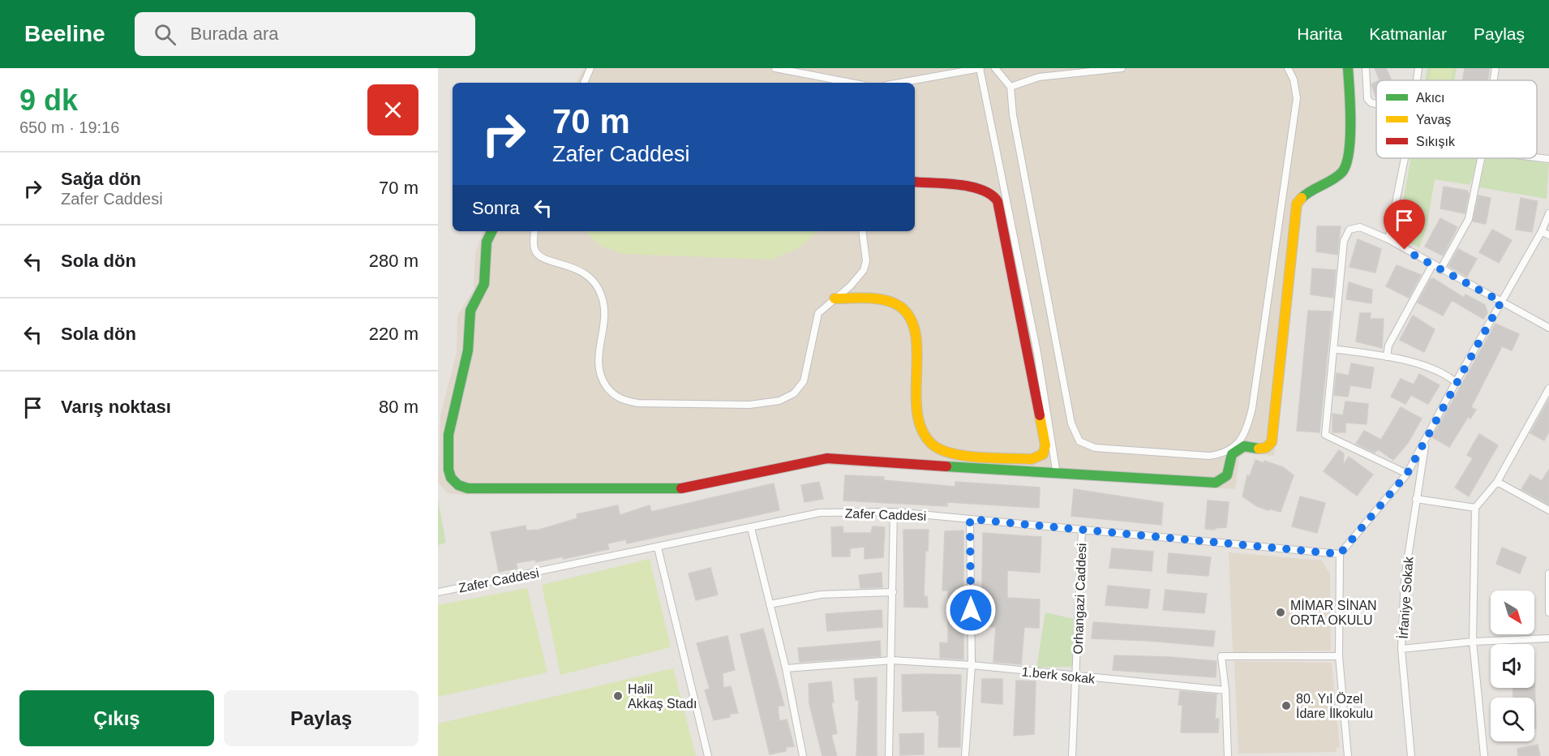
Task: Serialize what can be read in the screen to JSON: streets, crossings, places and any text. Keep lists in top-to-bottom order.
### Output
{
  "streets": {
    "street": [
      "Zafer Caddesi",
      "İrfaniye Sokak",
      "Orhangazi Caddesi",
      "1.berk sokak"
    ]
  },
  "crossings": [
    ["Zafer Caddesi", "Orhangazi Caddesi"],
    ["Orhangazi Caddesi", "1.berk sokak"]
  ],
  "places": ["MİMAR SİNAN ORTA OKULU", "Halil Akkaş Stadı", "80. Yıl Özel İdare İlkokulu"],
  "legend": ["Akıcı", "Yavaş", "Sıkışık"],
  "north": "bottom right",
  "page": {
    "header": "Beeline",
    "search": "Burada ara",
    "nav": ["Harita", "Katmanlar", "Paylaş"],
    "heading": ["9 dk", "650 m · 19:16"],
    "turn": ["70 m", "Zafer Caddesi"],
    "list": [
      {
        "name": "Sağa dön",
        "note": "Zafer Caddesi",
        "value": "70 m"
      },
      {
        "name": "Sola dön",
        "value": "280 m"
      },
      {
        "name": "Sola dön",
        "value": "220 m"
      },
      {
        "name": "Varış noktası",
        "value": "80 m"
      }
    ],
    "then": "Sonra",
    "buttons": ["Çıkış", "Paylaş"]
  }
}
